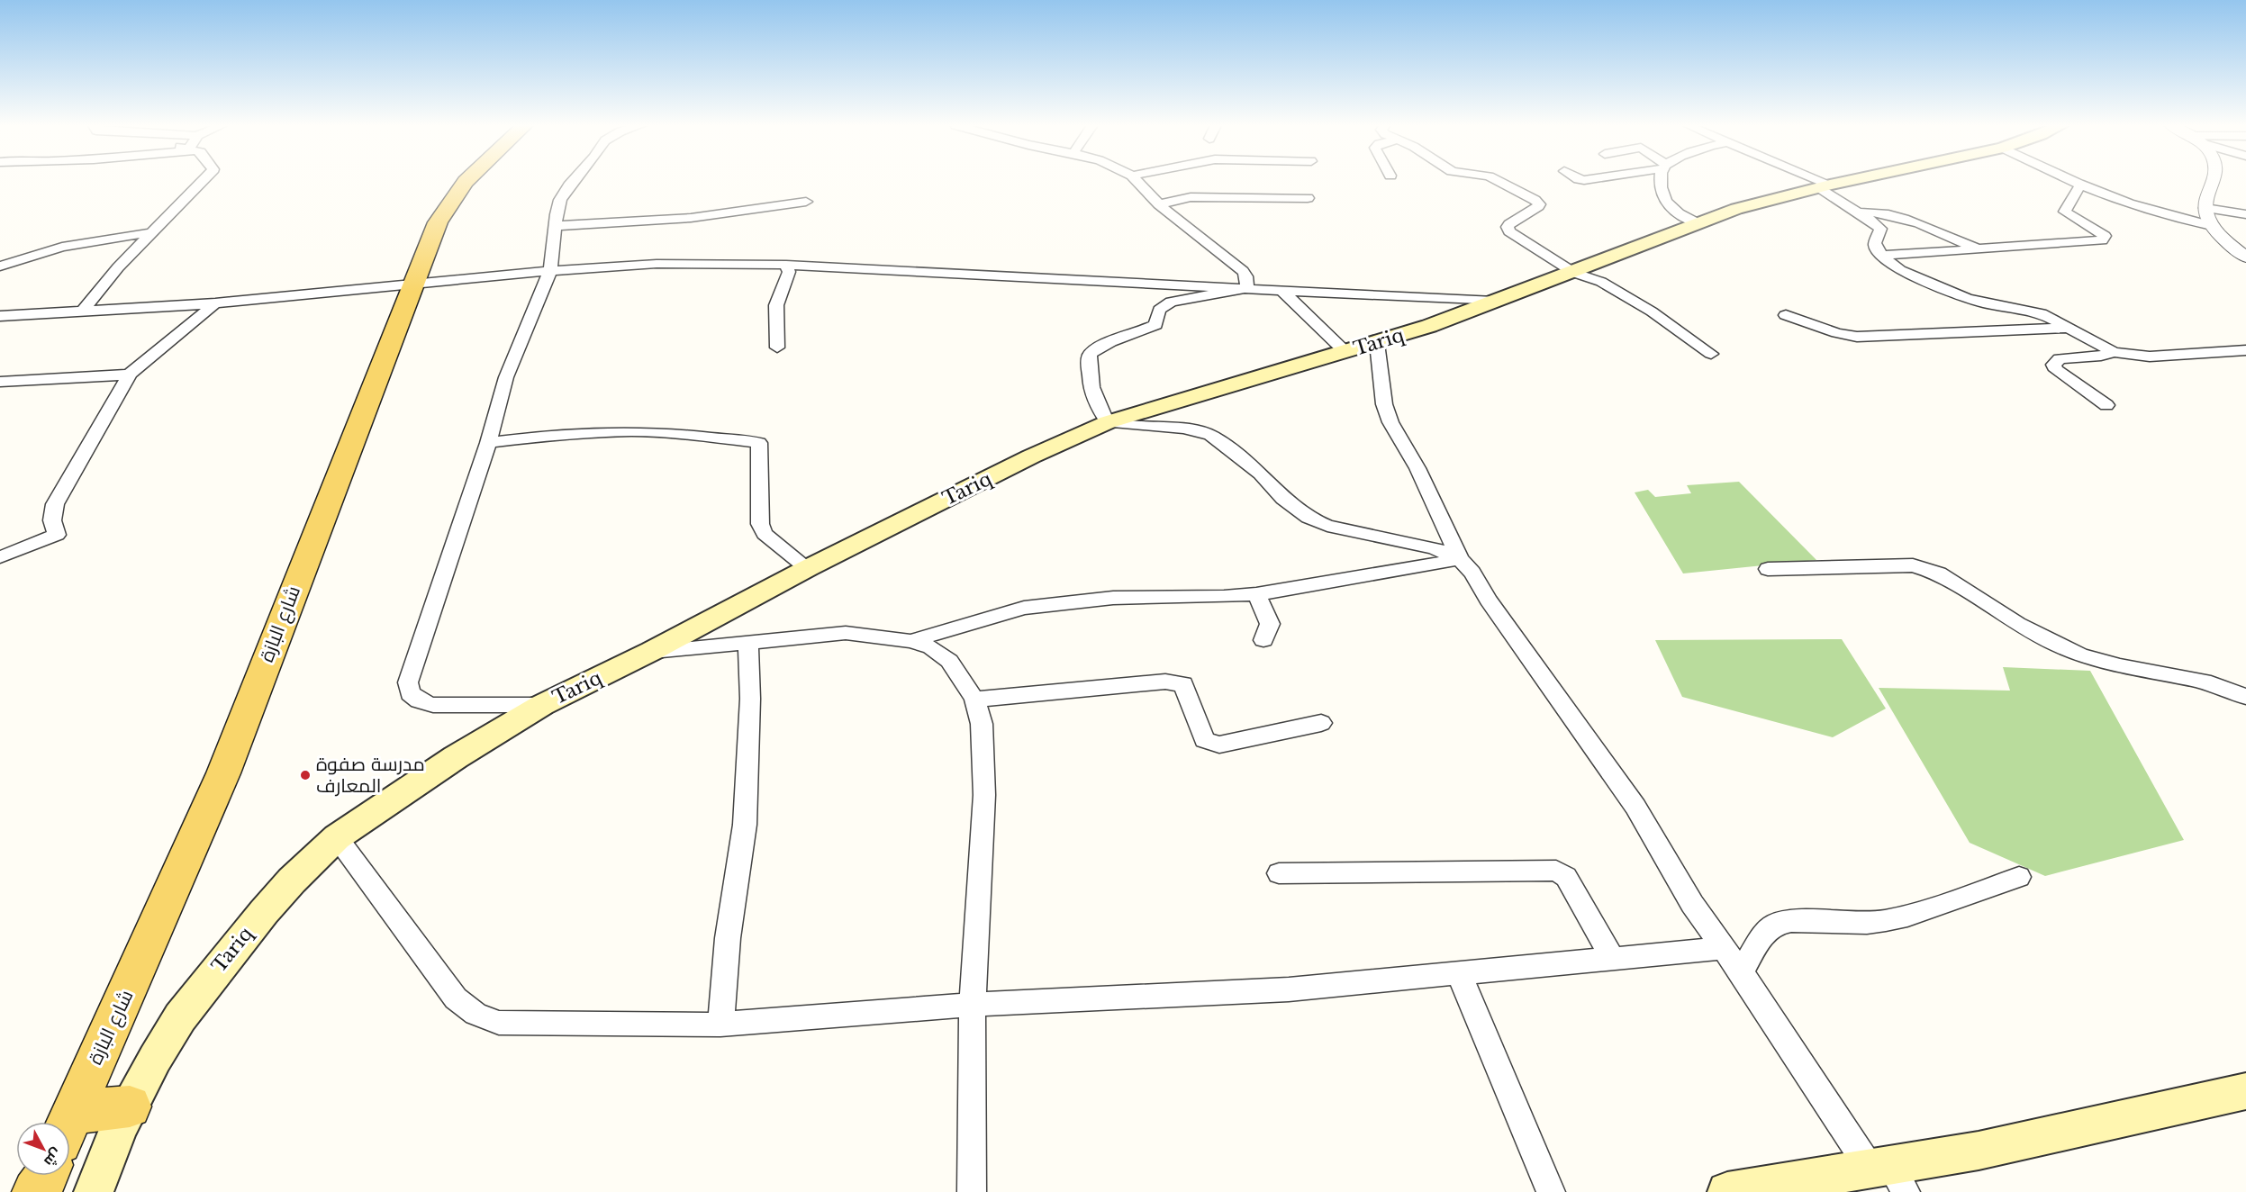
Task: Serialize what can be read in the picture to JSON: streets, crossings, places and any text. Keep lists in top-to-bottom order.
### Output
{
  "streets": {
    "main road": ["Tariq", "شارع البازة"]
  },
  "places": ["مدرسة صفوة المعارف"],
  "north": "bottom right"
}
